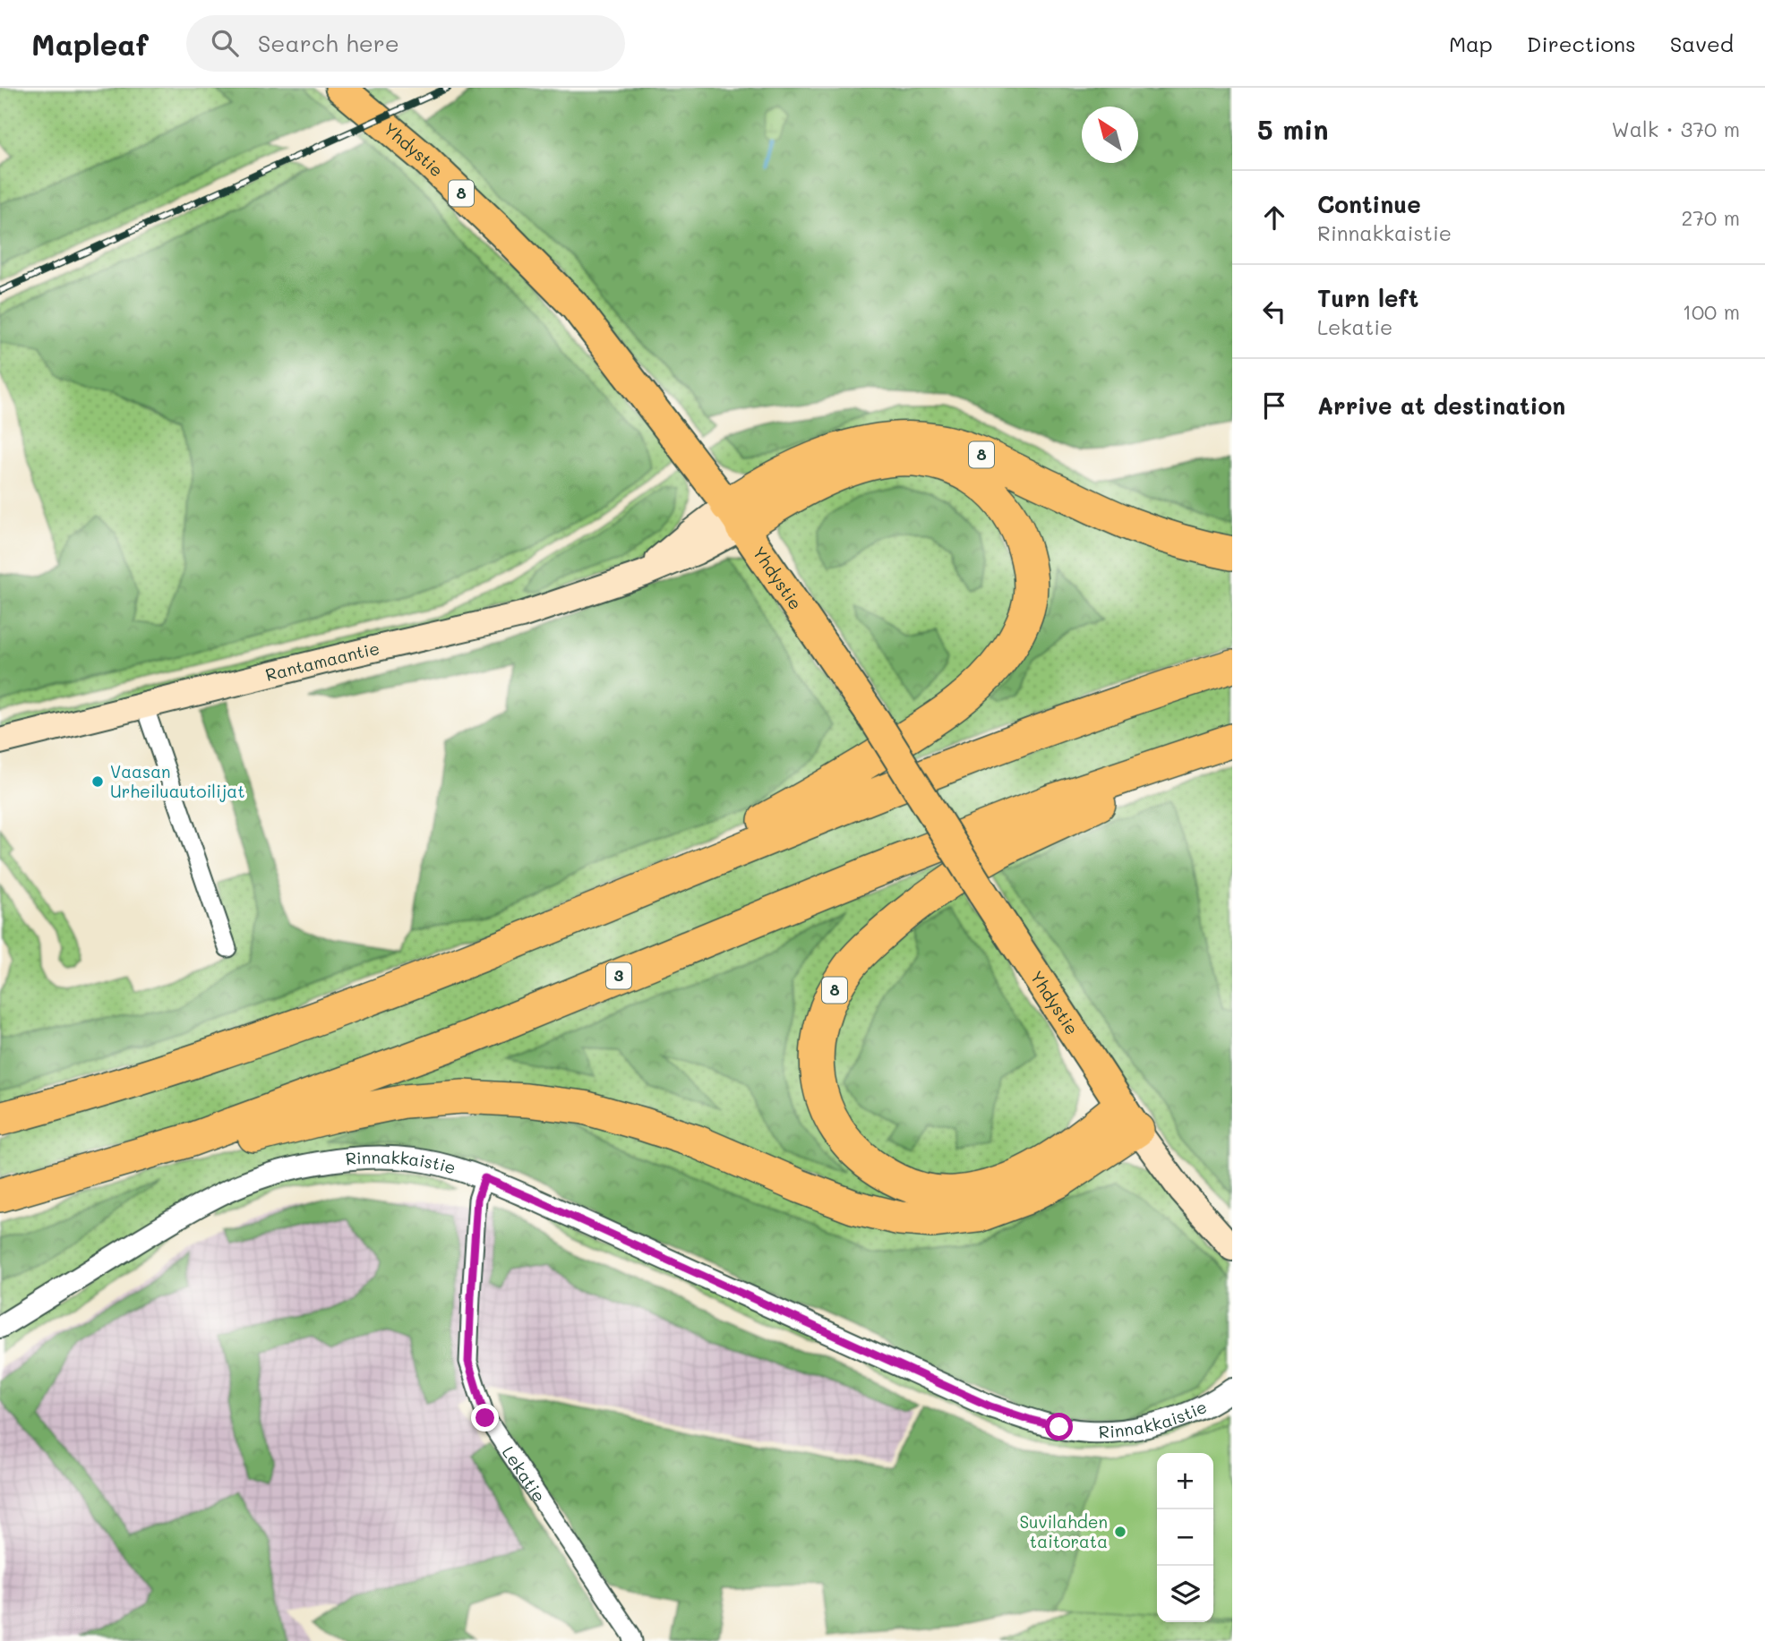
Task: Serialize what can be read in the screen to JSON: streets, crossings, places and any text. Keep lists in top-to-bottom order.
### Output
{
  "streets": {
    "highway": ["Yhdystie", "8", "3"],
    "main road": ["Rantamaantie"],
    "street": ["Rinnakkaistie", "Lekatie"]
  },
  "crossings": [
    ["Yhdystie", "8"],
    ["Yhdystie", "Rantamaantie"],
    ["8", "Rantamaantie"],
    ["8", "3"],
    ["Rinnakkaistie", "Lekatie"]
  ],
  "places": ["Vaasan Urheiluautoilijat", "Suvilahden taitorata"],
  "north": "top left",
  "page": {
    "header": "Mapleaf",
    "search": "Search here",
    "nav": ["Map", "Directions", "Saved"],
    "heading": ["5 min", "Walk · 370 m"],
    "list": [
      ["Continue", "Rinnakkaistie", "270 m"],
      ["Turn left", "Lekatie", "100 m"],
      "Arrive at destination"
    ],
    "map_buttons": ["+", "−"]
  }
}
